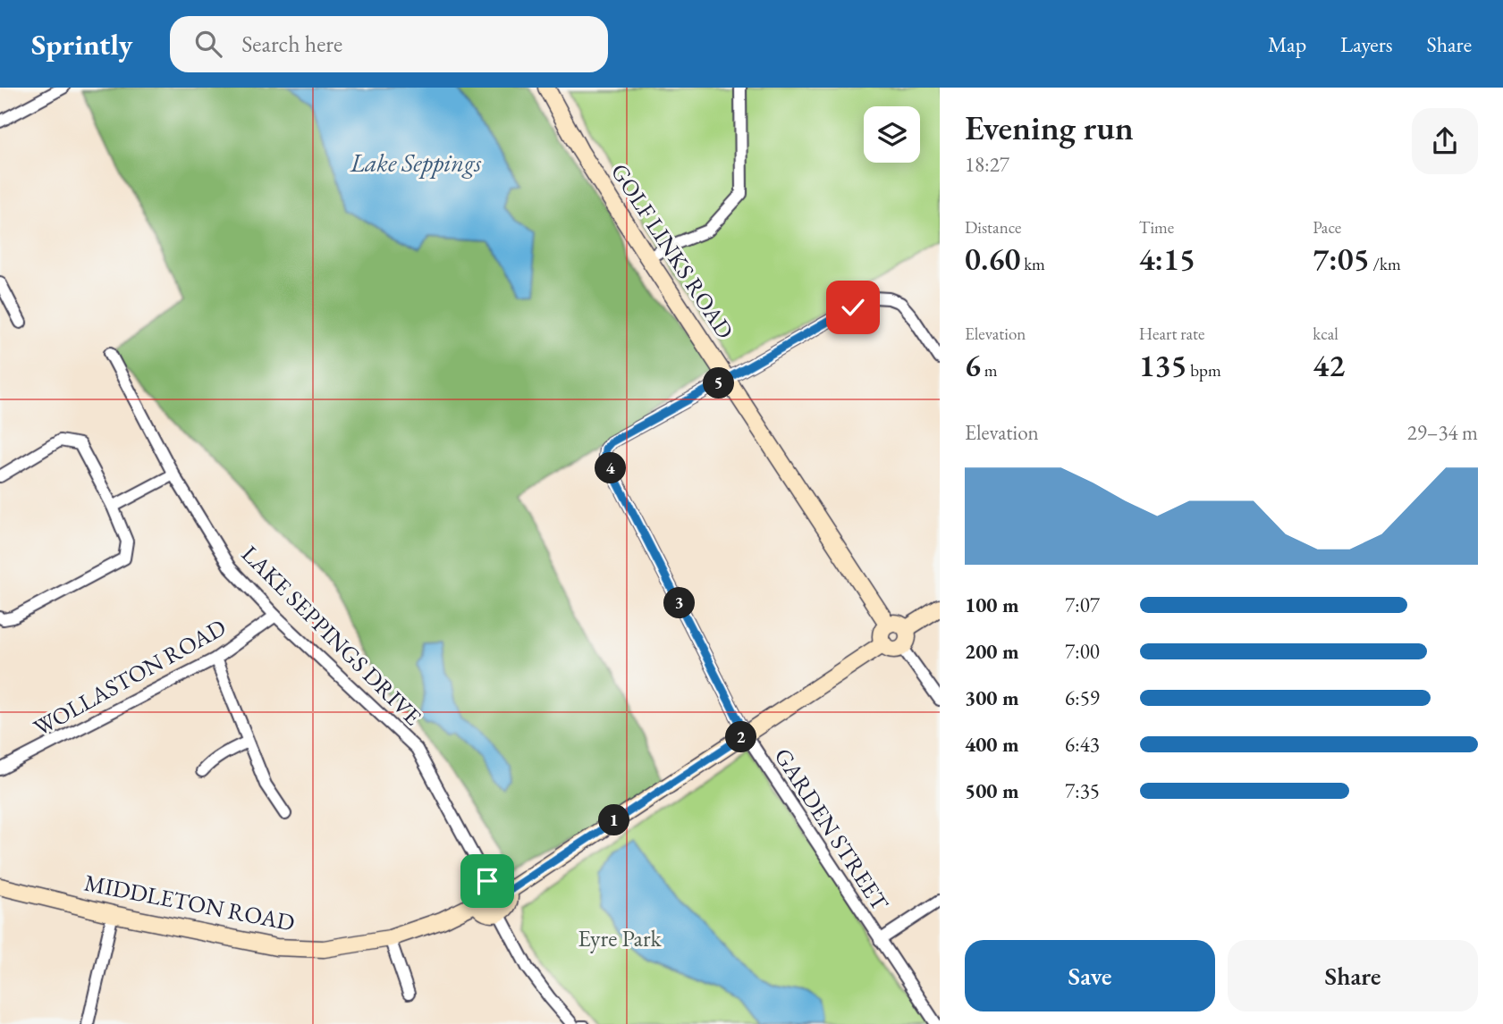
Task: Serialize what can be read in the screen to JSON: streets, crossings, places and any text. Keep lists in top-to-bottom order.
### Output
{
  "streets": {
    "main road": ["GOLF LINKS ROAD", "MIDDLETON ROAD"],
    "street": ["LAKE SEPPINGS DRIVE", "WOLLASTON ROAD", "GARDEN STREET"]
  },
  "crossings": [
    ["GOLF LINKS ROAD", "GARDEN STREET"],
    ["LAKE SEPPINGS DRIVE", "WOLLASTON ROAD"],
    ["LAKE SEPPINGS DRIVE", "MIDDLETON ROAD"]
  ],
  "water": ["Lake Seppings"],
  "parks": ["Eyre Park"],
  "page": {
    "header": "Sprintly",
    "search": "Search here",
    "nav": ["Map", "Layers", "Share"],
    "heading": ["Evening run", "18:27"],
    "stats": [
      ["Distance", "0.60 km"],
      ["Time", "4:15"],
      ["Pace", "7:05 /km"],
      ["Elevation", "6 m"],
      ["Heart rate", "135 bpm"],
      ["kcal", "42"]
    ],
    "pins": [
      "5",
      "4",
      "3",
      "2",
      "1"
    ],
    "chart": ["Elevation", "29–34 m"],
    "list": [
      {
        "name": "100 m",
        "note": "7:07"
      },
      {
        "name": "200 m",
        "note": "7:00"
      },
      {
        "name": "300 m",
        "note": "6:59"
      },
      {
        "name": "400 m",
        "note": "6:43"
      },
      {
        "name": "500 m",
        "note": "7:35"
      }
    ],
    "buttons": ["Save", "Share"]
  }
}
